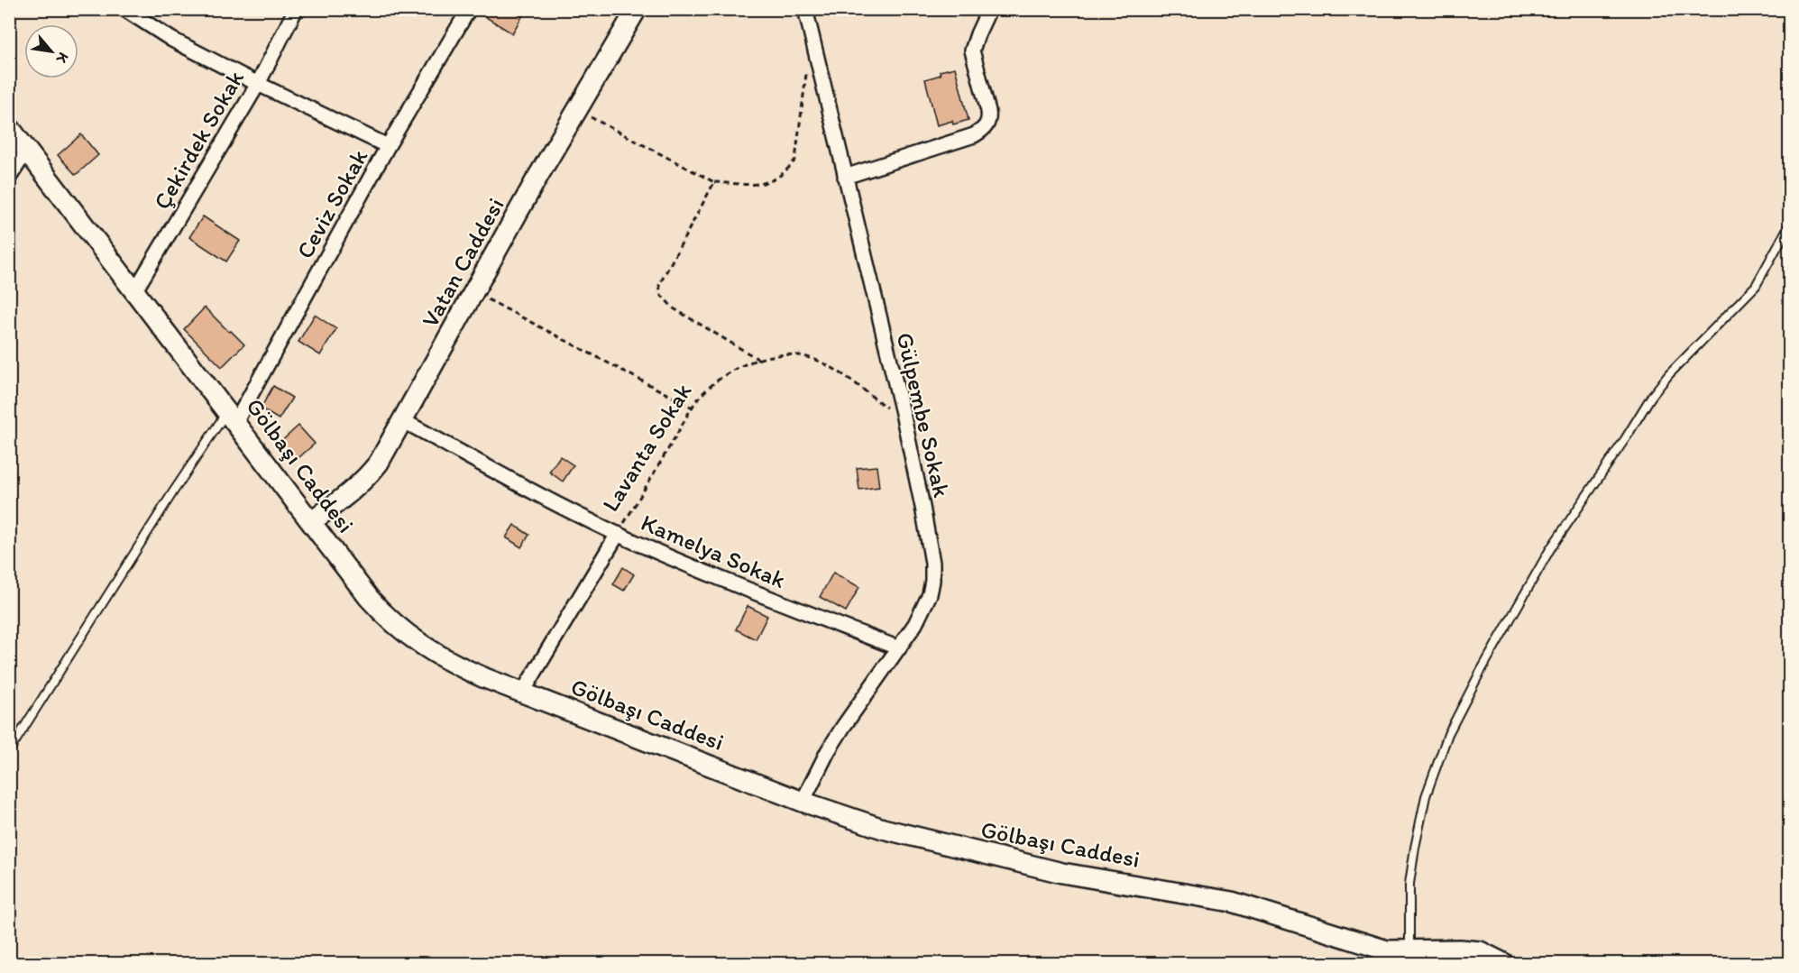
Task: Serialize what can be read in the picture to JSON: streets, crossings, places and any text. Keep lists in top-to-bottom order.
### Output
{
  "streets": {
    "street": [
      "Çekirdek Sokak",
      "Ceviz Sokak",
      "Vatan Caddesi",
      "Gülpembe Sokak",
      "Lavanta Sokak",
      "Gölbaşı Caddesi",
      "Kamelya Sokak"
    ]
  },
  "crossings": [
    ["Çekirdek Sokak", "Gölbaşı Caddesi"],
    ["Ceviz Sokak", "Gölbaşı Caddesi"],
    ["Vatan Caddesi", "Gölbaşı Caddesi"],
    ["Vatan Caddesi", "Kamelya Sokak"],
    ["Gülpembe Sokak", "Lavanta Sokak"],
    ["Gülpembe Sokak", "Gölbaşı Caddesi"],
    ["Gülpembe Sokak", "Kamelya Sokak"],
    ["Lavanta Sokak", "Gölbaşı Caddesi"],
    ["Lavanta Sokak", "Kamelya Sokak"]
  ],
  "north": "bottom right"
}
